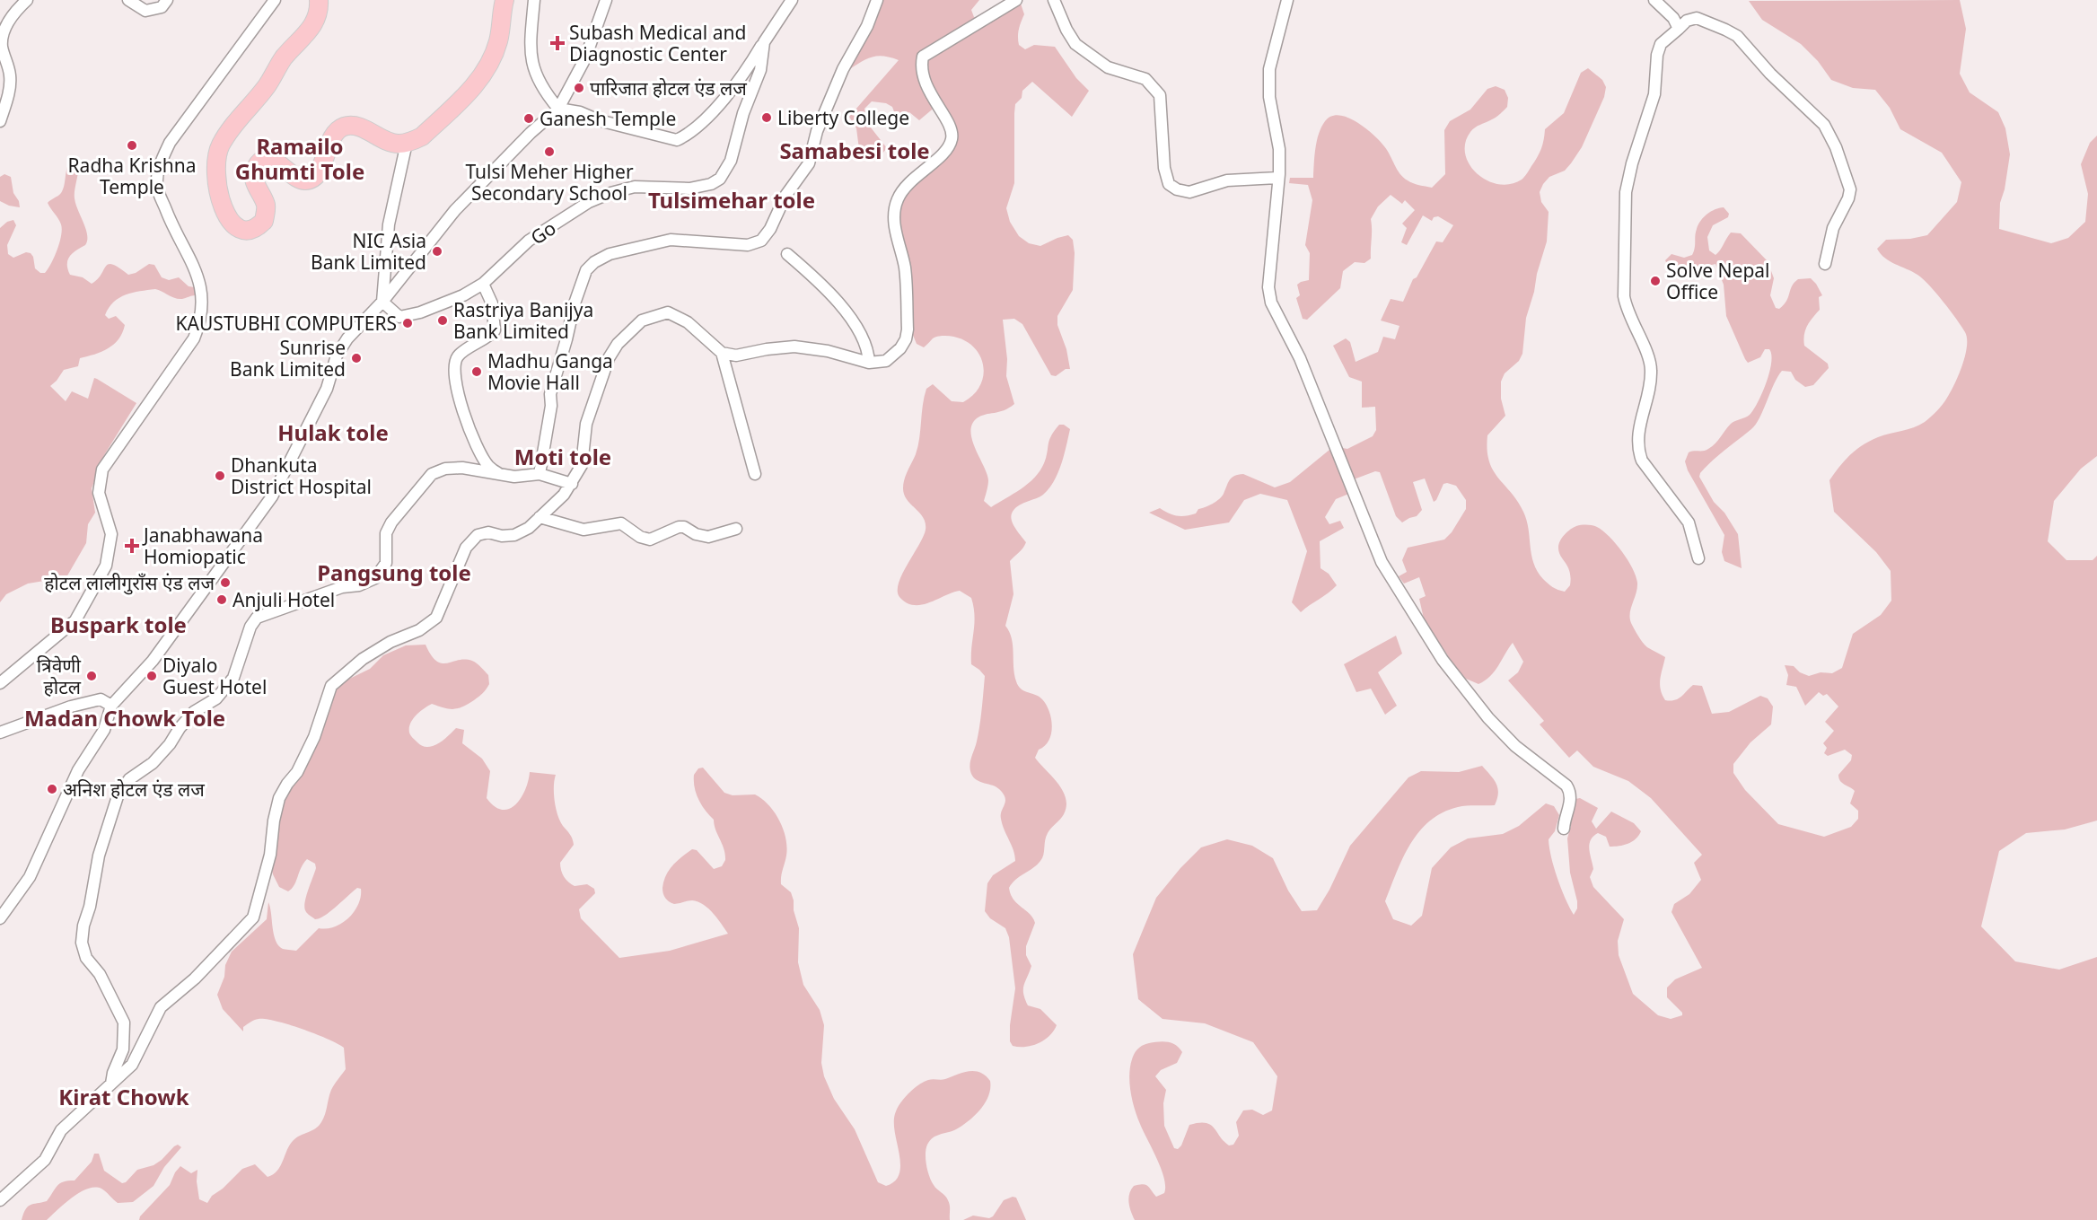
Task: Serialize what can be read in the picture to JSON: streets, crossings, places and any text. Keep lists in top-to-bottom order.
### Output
{
  "streets": {
    "street": ["Go"]
  },
  "districts": [
    "Ramailo Ghumti Tole",
    "Samabesi tole",
    "Tulsimehar tole",
    "Hulak tole",
    "Moti tole",
    "Pangsung tole",
    "Buspark tole",
    "Madan Chowk Tole",
    "Kirat Chowk"
  ],
  "places": {
    "health": ["Subash Medical and Diagnostic Center", "Janabhawana Homiopatic"],
    "other": [
      "पारिजात होटल एंड लज",
      "Liberty College",
      "Ganesh Temple",
      "Radha Krishna Temple",
      "Tulsi Meher Higher Secondary School",
      "NIC Asia Bank Limited",
      "Solve Nepal Office",
      "Rastriya Banijya Bank Limited",
      "KAUSTUBHI COMPUTERS",
      "Sunrise Bank Limited",
      "Madhu Ganga Movie Hall",
      "Dhankuta District Hospital",
      "होटल लालीगुराँस एंड लज",
      "Anjuli Hotel",
      "त्रिवेणी होटल",
      "Diyalo Guest Hotel",
      "अनिश होटल एंड लज"
    ]
  }
}
